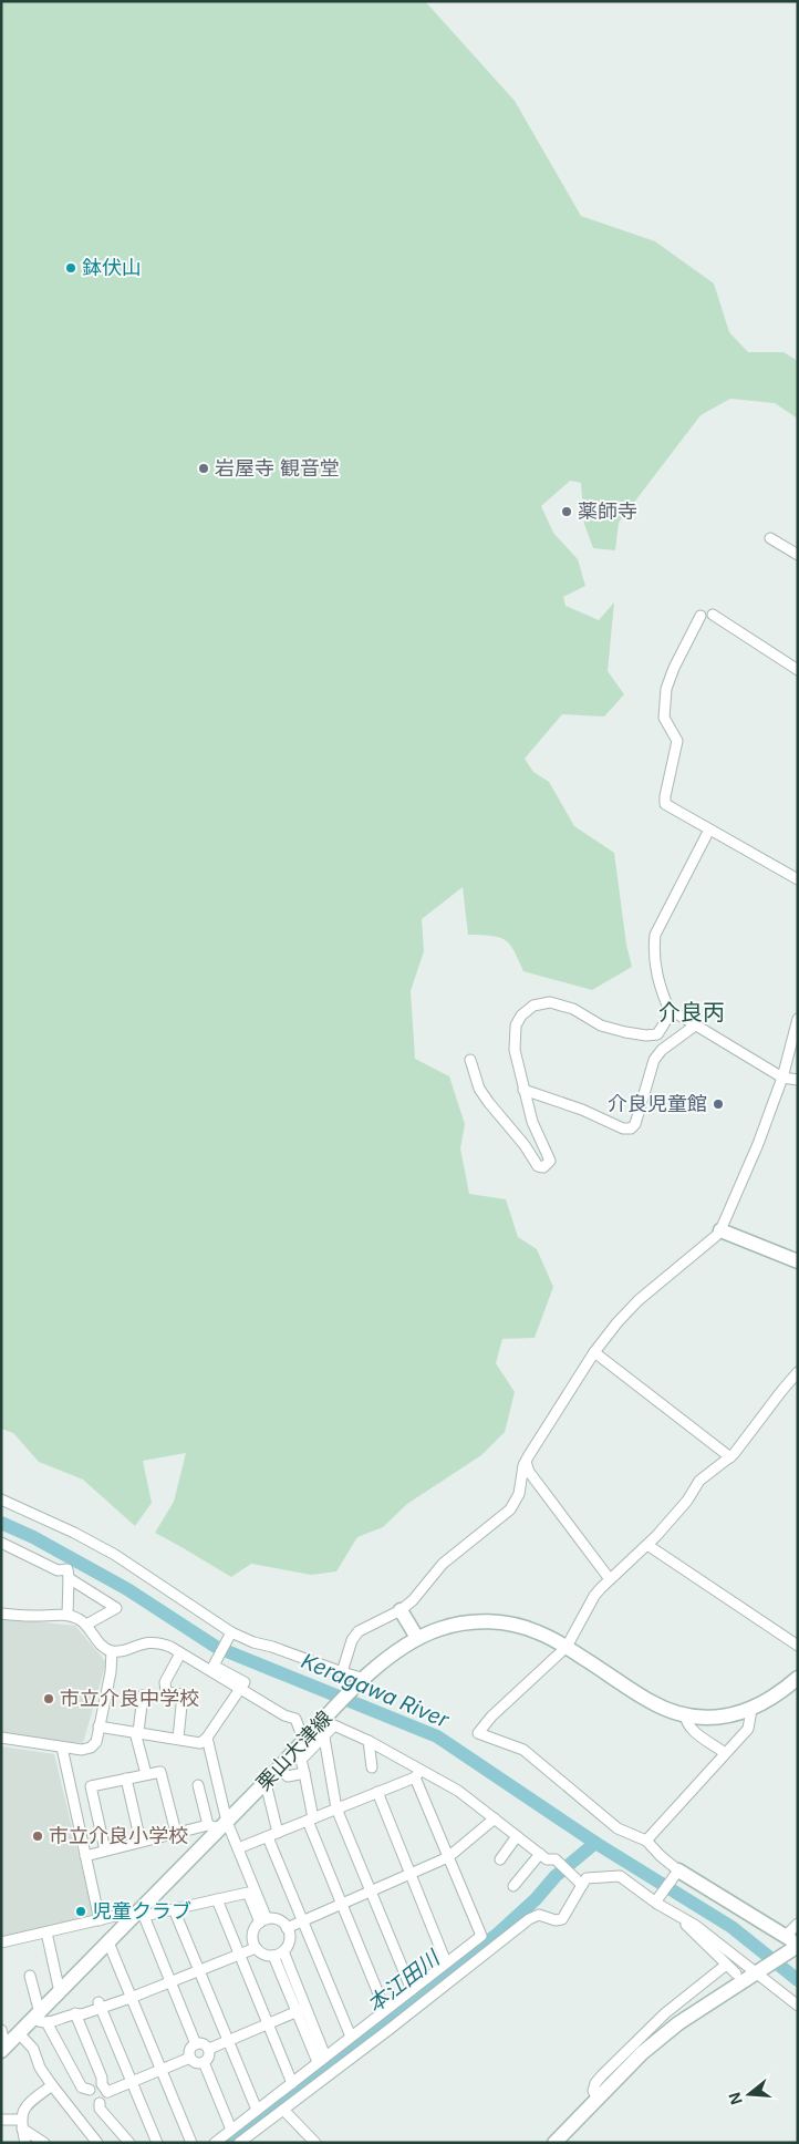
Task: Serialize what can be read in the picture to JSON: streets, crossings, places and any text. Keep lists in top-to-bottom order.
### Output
{
  "streets": {
    "main road": ["栗山大津線"]
  },
  "districts": ["介良丙"],
  "water": ["Keragawa River", "本江田川"],
  "places": [
    "鉢伏山",
    "岩屋寺 観音堂",
    "薬師寺",
    "介良児童館",
    "市立介良中学校",
    "市立介良小学校",
    "児童クラブ"
  ],
  "north": "left"
}
